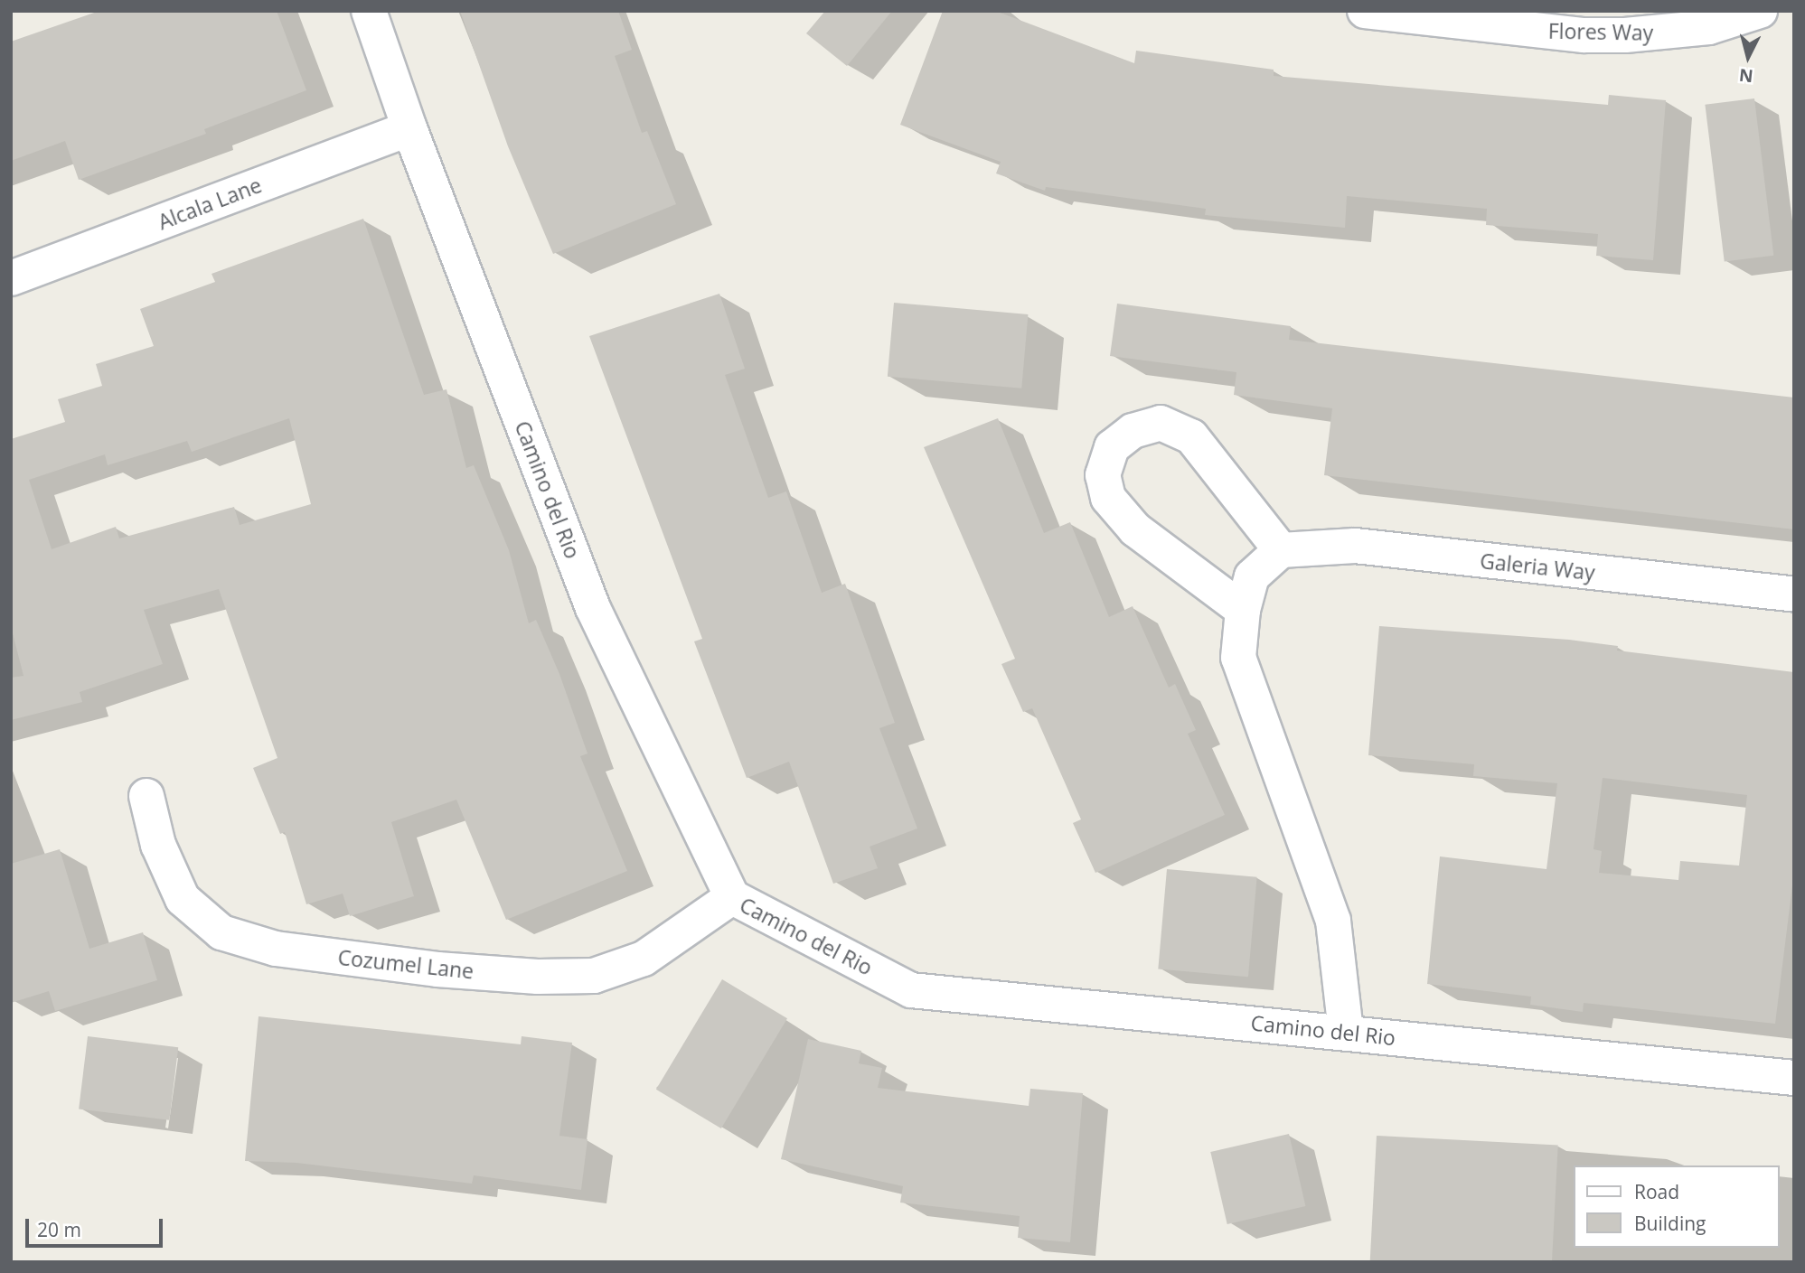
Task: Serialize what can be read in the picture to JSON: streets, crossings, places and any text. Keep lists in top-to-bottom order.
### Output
{
  "streets": {
    "street": [
      "Flores Way",
      "Alcala Lane",
      "Camino del Rio",
      "Galeria Way",
      "Cozumel Lane"
    ]
  },
  "crossings": [
    ["Alcala Lane", "Camino del Rio"],
    ["Camino del Rio", "Cozumel Lane"]
  ],
  "legend": ["Road", "Building"],
  "scale_bar": "20 m",
  "north": "bottom"
}
